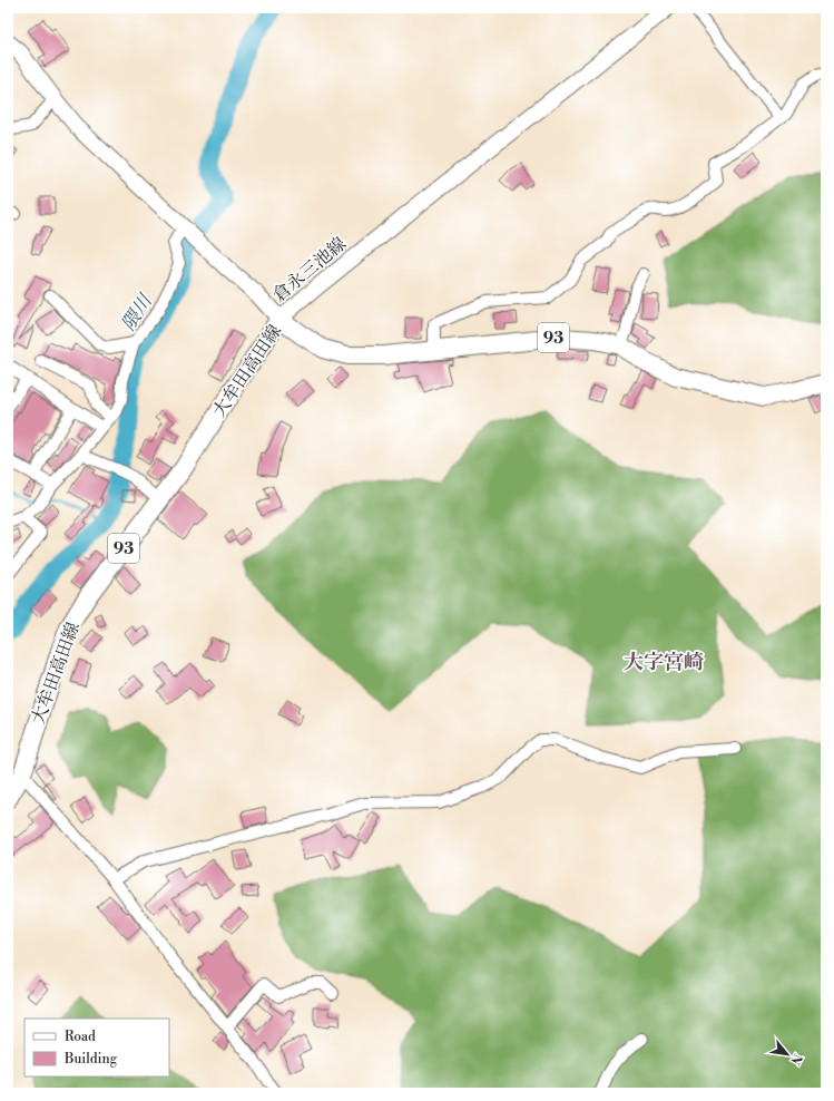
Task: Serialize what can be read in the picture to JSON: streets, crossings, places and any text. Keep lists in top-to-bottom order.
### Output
{
  "streets": {
    "main road": ["倉永三池線", "93", "大牟田高田線"]
  },
  "crossings": [
    ["倉永三池線", "大牟田高田線"]
  ],
  "districts": ["大字宮崎"],
  "water": ["隈川"],
  "legend": ["Road", "Building"],
  "north": "bottom right"
}
